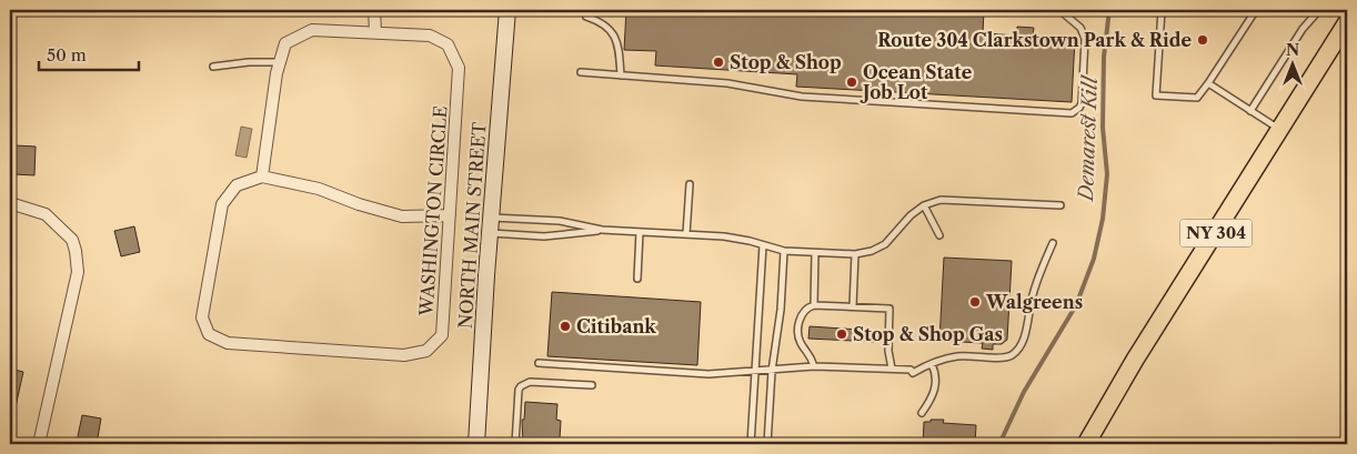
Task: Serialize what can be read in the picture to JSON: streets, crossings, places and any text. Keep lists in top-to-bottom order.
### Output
{
  "streets": {
    "main road": ["NY 304"],
    "street": ["WASHINGTON CIRCLE", "NORTH MAIN STREET"]
  },
  "water": ["Demarest Kill"],
  "places": [
    "Route 304 Clarkstown Park & Ride",
    "Stop & Shop",
    "Ocean State Job Lot",
    "Walgreens",
    "Citibank",
    "Stop & Shop Gas"
  ],
  "scale_bar": "50 m",
  "north": "top"
}
